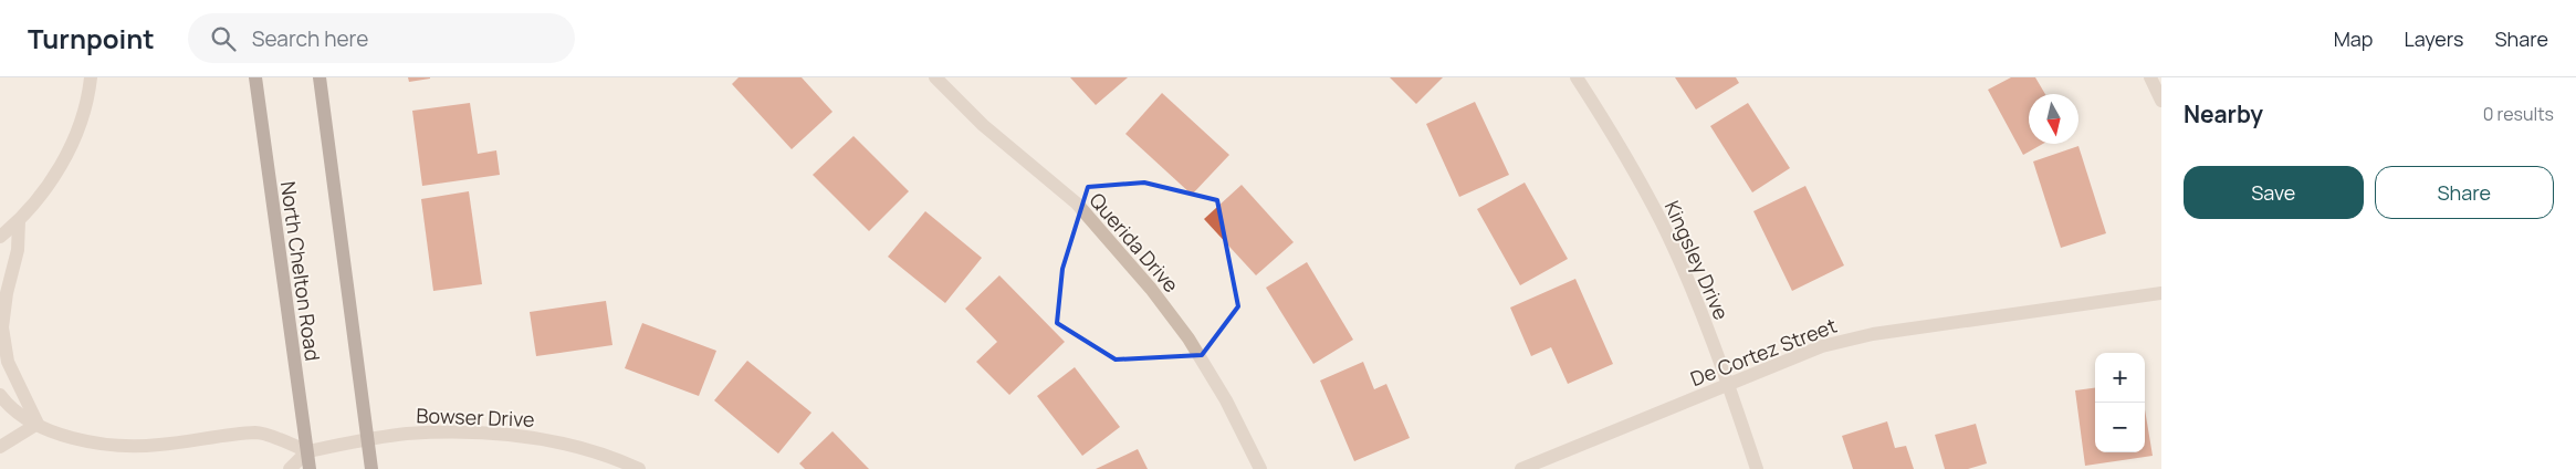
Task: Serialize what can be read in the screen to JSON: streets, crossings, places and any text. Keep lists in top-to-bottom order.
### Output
{
  "streets": {
    "main road": ["North Chelton Road"],
    "street": [
      "Querida Drive",
      "Kingsley Drive",
      "De Cortez Street",
      "Bowser Drive"
    ]
  },
  "crossings": [
    ["Kingsley Drive", "De Cortez Street"],
    ["North Chelton Road", "Bowser Drive"]
  ],
  "north": "bottom",
  "page": {
    "header": "Turnpoint",
    "search": "Search here",
    "nav": ["Map", "Layers", "Share"],
    "heading": ["Nearby", "0 results"],
    "buttons": ["Save", "Share"],
    "map_buttons": ["+", "−"]
  }
}
